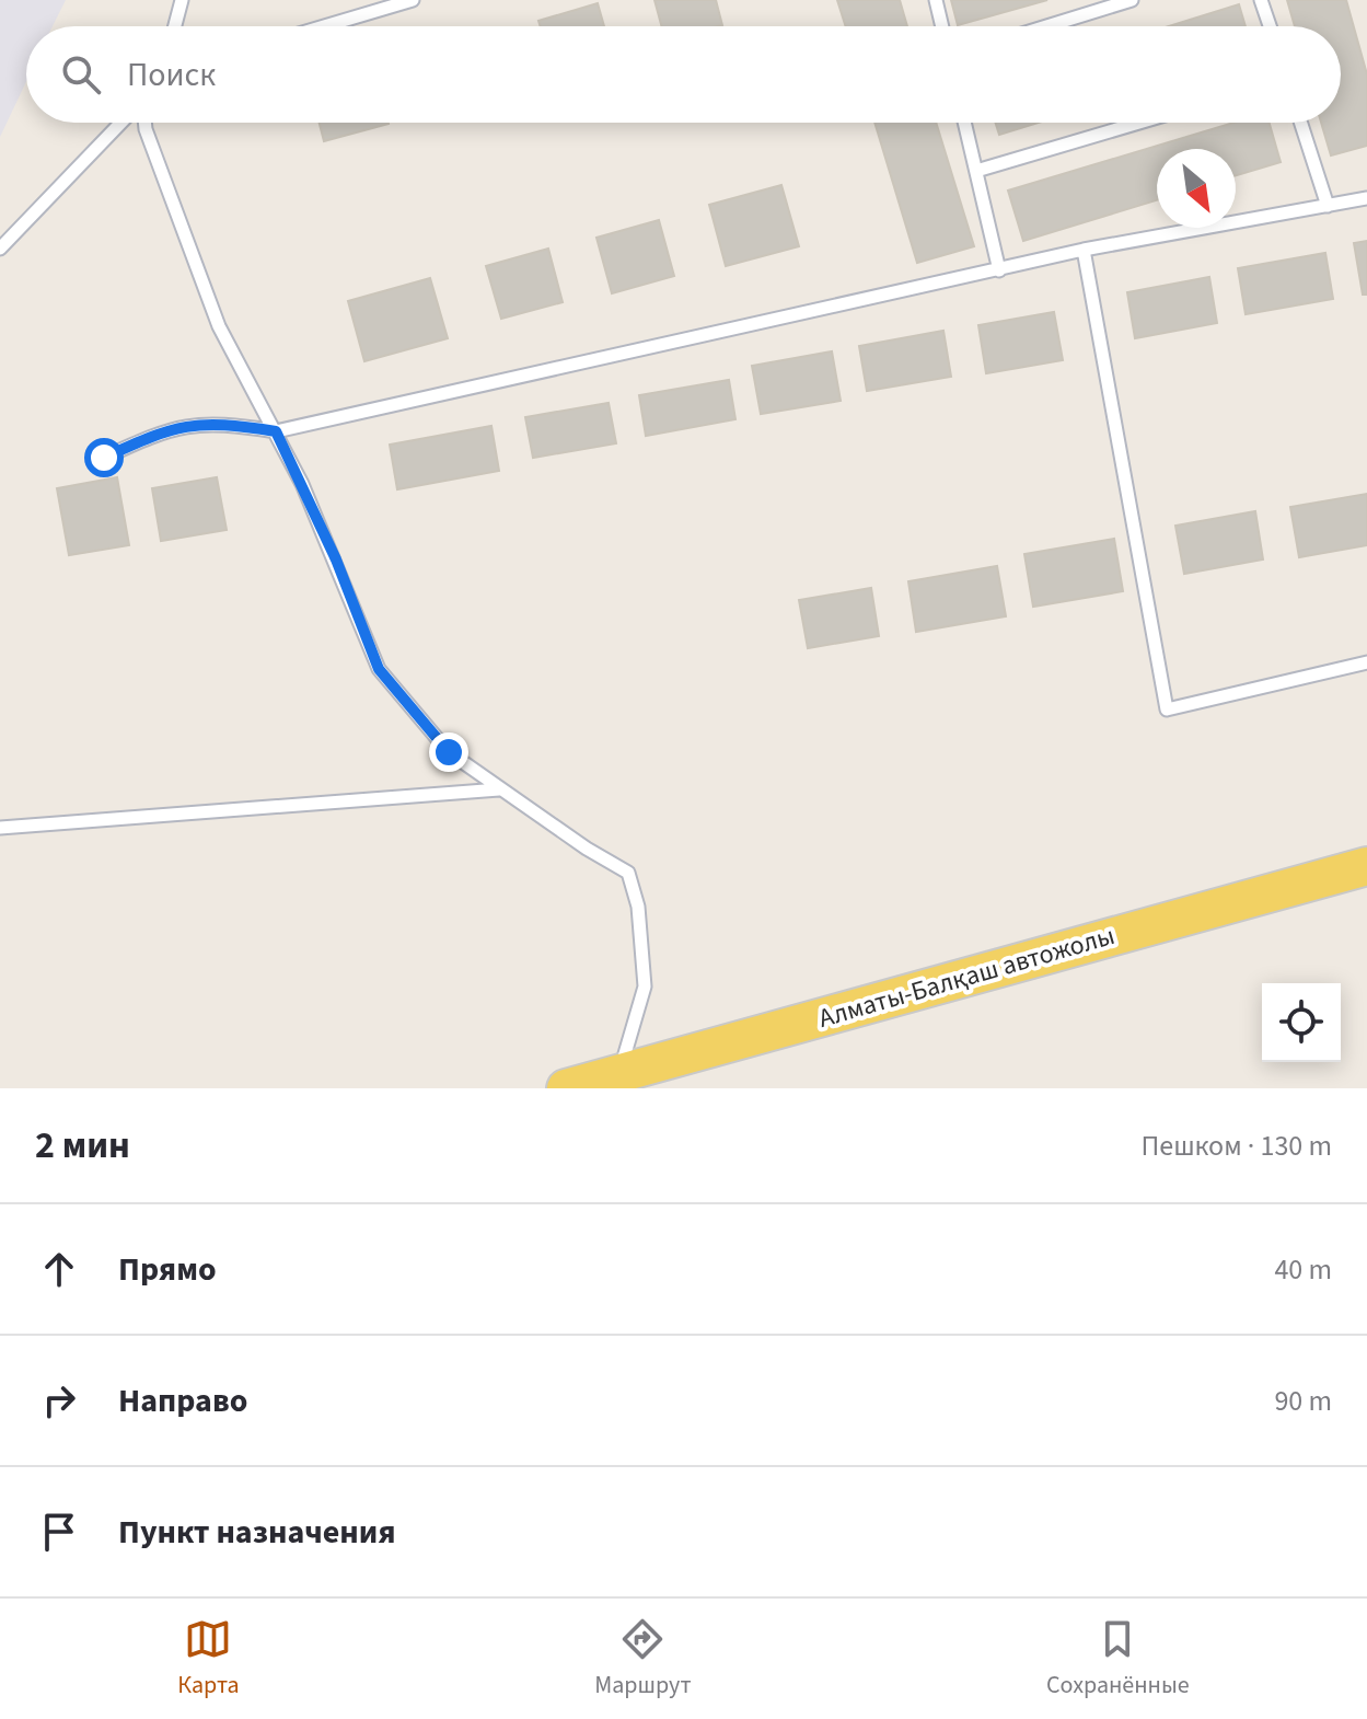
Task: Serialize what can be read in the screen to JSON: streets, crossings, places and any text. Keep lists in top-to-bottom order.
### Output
{
  "streets": {
    "main road": ["Алматы-Балқаш автожолы"]
  },
  "north": "bottom right",
  "page": {
    "search": "Поиск",
    "heading": ["2 мин", "Пешком · 130 m"],
    "list": [
      ["Прямо", "40 m"],
      ["Направо", "90 m"],
      "Пункт назначения"
    ],
    "nav": ["Карта", "Маршрут", "Сохранённые"]
  }
}
